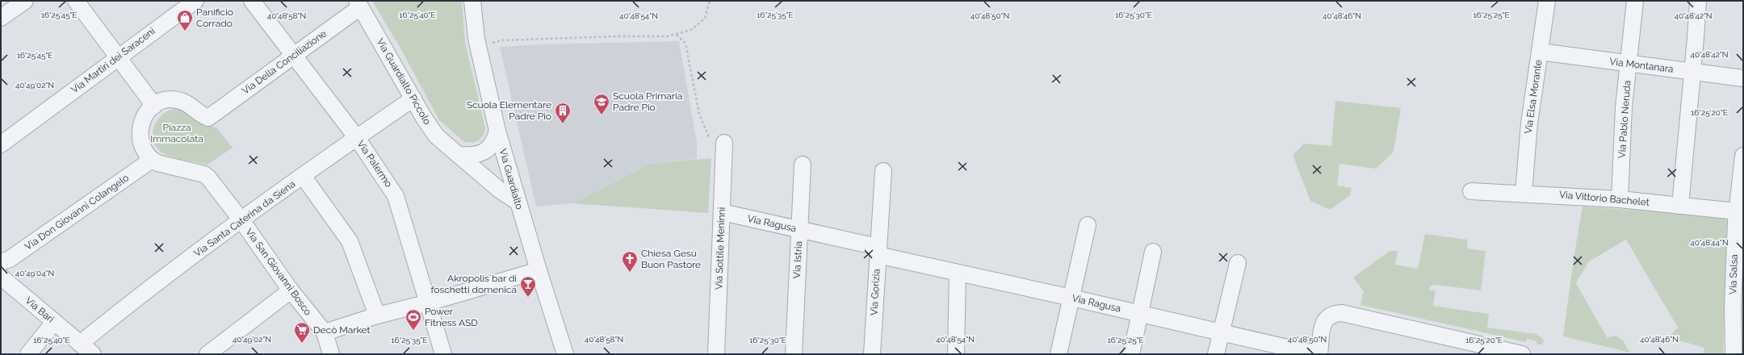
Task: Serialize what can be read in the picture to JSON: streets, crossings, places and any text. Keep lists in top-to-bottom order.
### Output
{
  "streets": {
    "street": [
      "Via Martiri dei Saraceni",
      "Via Della Conciliazione",
      "Via Montanara",
      "Via Guardialto Piccolo",
      "Via Elsa Morante",
      "Via Pablo Neruda",
      "Via Palermo",
      "Via Guardialto",
      "Via Vittorio Bachelet",
      "Via Don Giovanni Colangelo",
      "Via Santa Caterina da Siena",
      "Via Ragusa",
      "Via Sottile Meninni",
      "Via Istria",
      "Via San Giovanni Bosco",
      "Via Salsa",
      "Via Gorizia",
      "Via Bari"
    ]
  },
  "crossings": [
    ["Via Della Conciliazione", "Via Guardialto Piccolo"],
    ["Via Della Conciliazione", "Via Palermo"],
    ["Via Montanara", "Via Elsa Morante"],
    ["Via Montanara", "Via Pablo Neruda"],
    ["Via Guardialto Piccolo", "Via Guardialto"],
    ["Via Guardialto Piccolo", "Via Santa Caterina da Siena"],
    ["Via Elsa Morante", "Via Vittorio Bachelet"],
    ["Via Pablo Neruda", "Via Vittorio Bachelet"],
    ["Via Palermo", "Via Santa Caterina da Siena"],
    ["Via Vittorio Bachelet", "Via Salsa"],
    ["Via Don Giovanni Colangelo", "Via San Giovanni Bosco"],
    ["Via Santa Caterina da Siena", "Via San Giovanni Bosco"],
    ["Via Santa Caterina da Siena", "Via Bari"],
    ["Via Ragusa", "Via Sottile Meninni"],
    ["Via Ragusa", "Via Istria"],
    ["Via Ragusa", "Via Gorizia"]
  ],
  "parks": ["Piazza Immacolata"],
  "places": {
    "shop": ["Panificio Corrado"],
    "school or university": ["Scuola Primaria Padre Pio"],
    "building": ["Scuola Elementare Padre Pio"],
    "church": ["Chiesa Gesù Buon Pastore"],
    "bar": ["Akropolis bar di foschetti domenica"],
    "sports": ["Power Fitness ASD"],
    "supermarket": ["Decò Market"]
  },
  "coordinates": [
    "16°25'45\"E",
    "16°25'40\"E",
    "16°25'35\"E",
    "16°25'30\"E",
    "16°25'25\"E",
    "40°48'42\"N",
    "40°48'58\"N",
    "40°48'54\"N",
    "40°48'50\"N",
    "40°48'46\"N",
    "40°49'02\"N",
    "16°25'20\"E",
    "40°48'44\"N",
    "40°49'04\"N"
  ]
}
